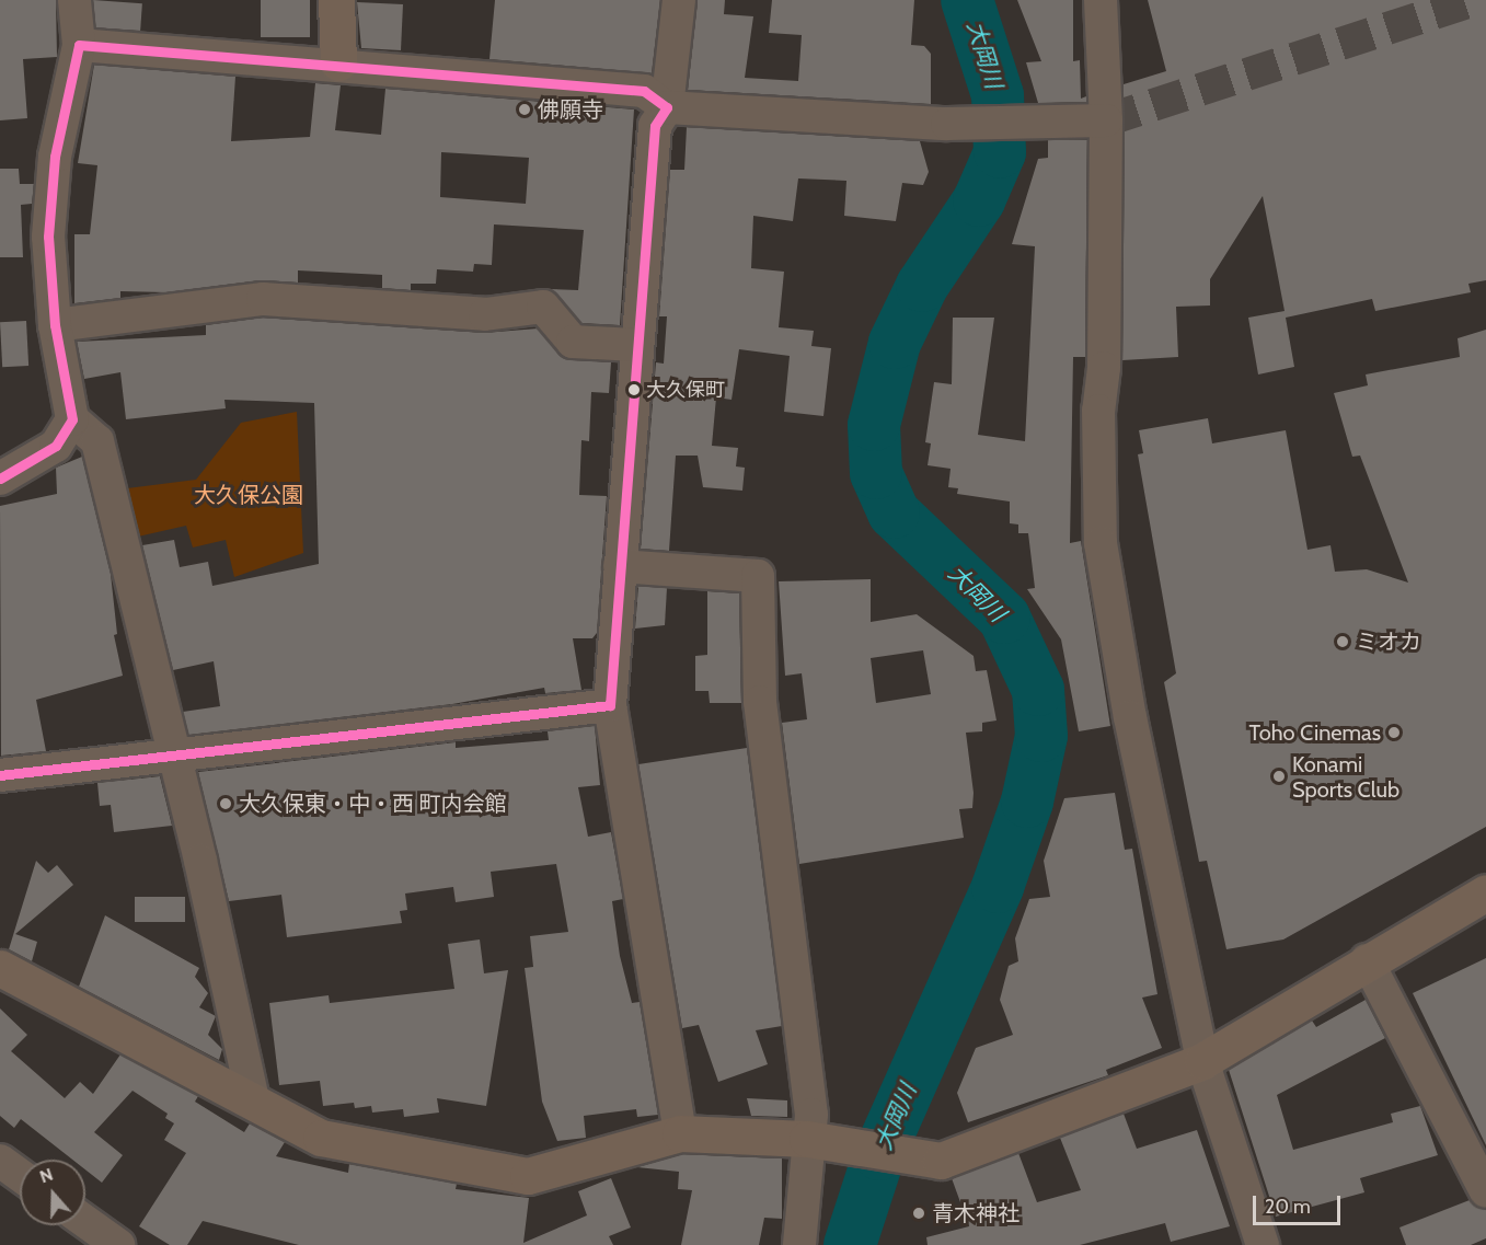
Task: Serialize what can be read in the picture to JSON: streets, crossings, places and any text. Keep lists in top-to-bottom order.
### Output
{
  "water": ["大岡川"],
  "parks": ["大久保公園"],
  "places": [
    "佛願寺",
    "大久保町",
    "ミオカ",
    "Toho Cinemas",
    "Konami Sports Club",
    "大久保東・中・西 町内会館",
    "青木神社"
  ],
  "scale_bar": "20 m",
  "north": "top"
}
